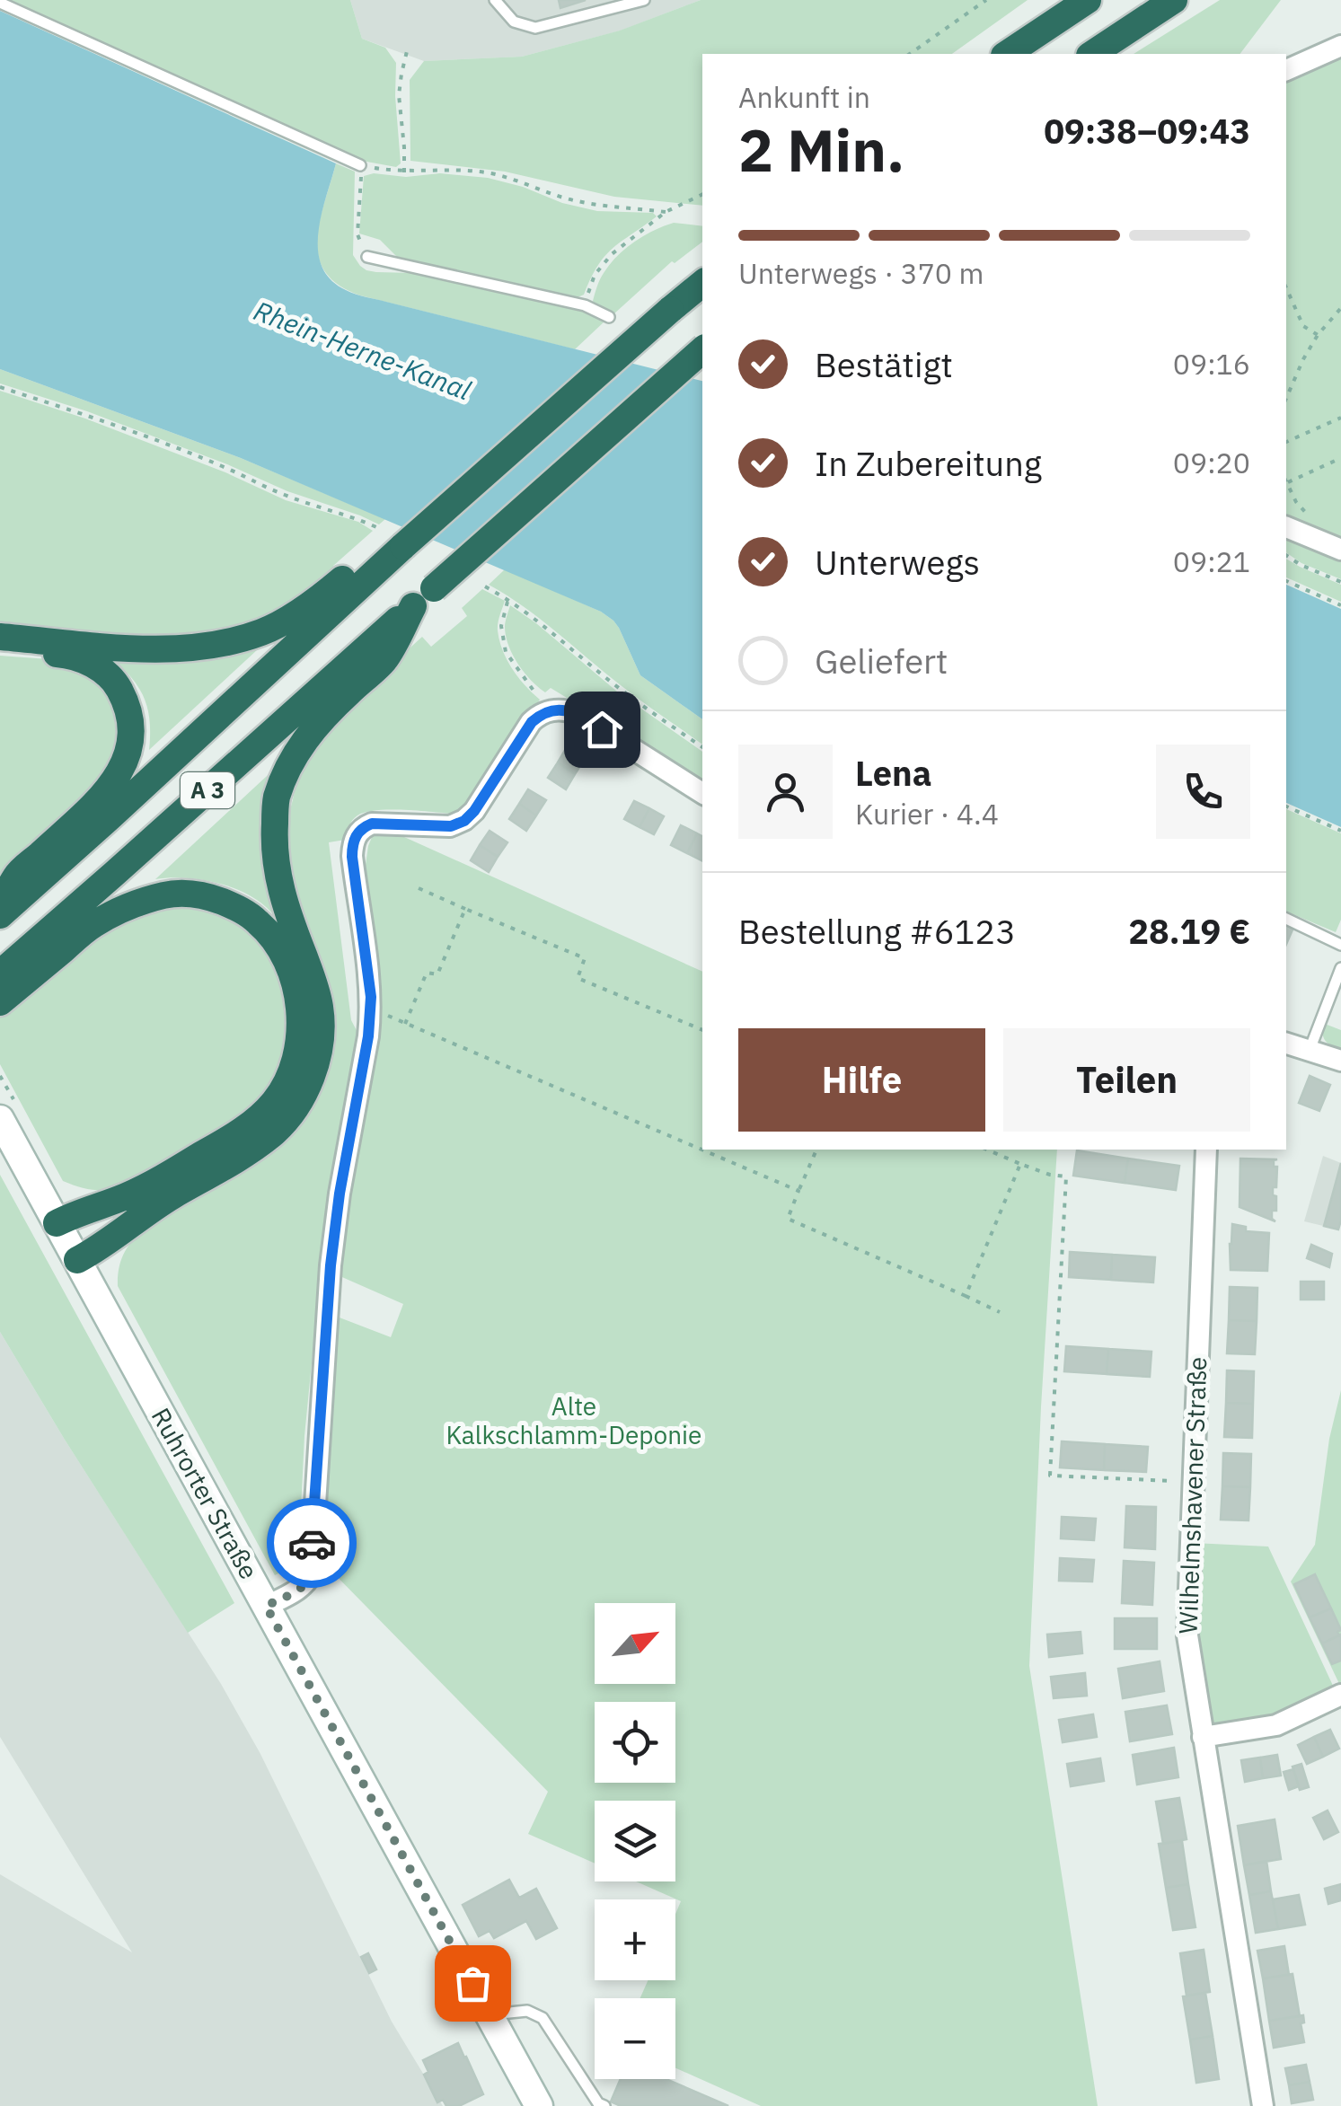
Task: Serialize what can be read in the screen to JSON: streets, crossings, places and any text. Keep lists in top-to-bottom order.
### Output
{
  "streets": {
    "highway": ["A 3"],
    "main road": ["Ruhrorter Straße"],
    "street": ["Wilhelmshavener Straße"]
  },
  "water": ["Rhein-Herne-Kanal"],
  "parks": ["Alte Kalkschlamm-Deponie"],
  "north": "top right",
  "page": {
    "heading": ["2 Min.", "Ankunft in", "09:38–09:43"],
    "panel": [
      "Lena",
      "Kurier · 4.4",
      "Bestellung #6123",
      "28.19 €"
    ],
    "bar": "Unterwegs · 370 m",
    "list": [
      ["Bestätigt", "09:16"],
      ["In Zubereitung", "09:20"],
      ["Unterwegs", "09:21"],
      "Geliefert"
    ],
    "buttons": ["Hilfe", "Teilen"],
    "map_buttons": ["+", "−"]
  }
}
